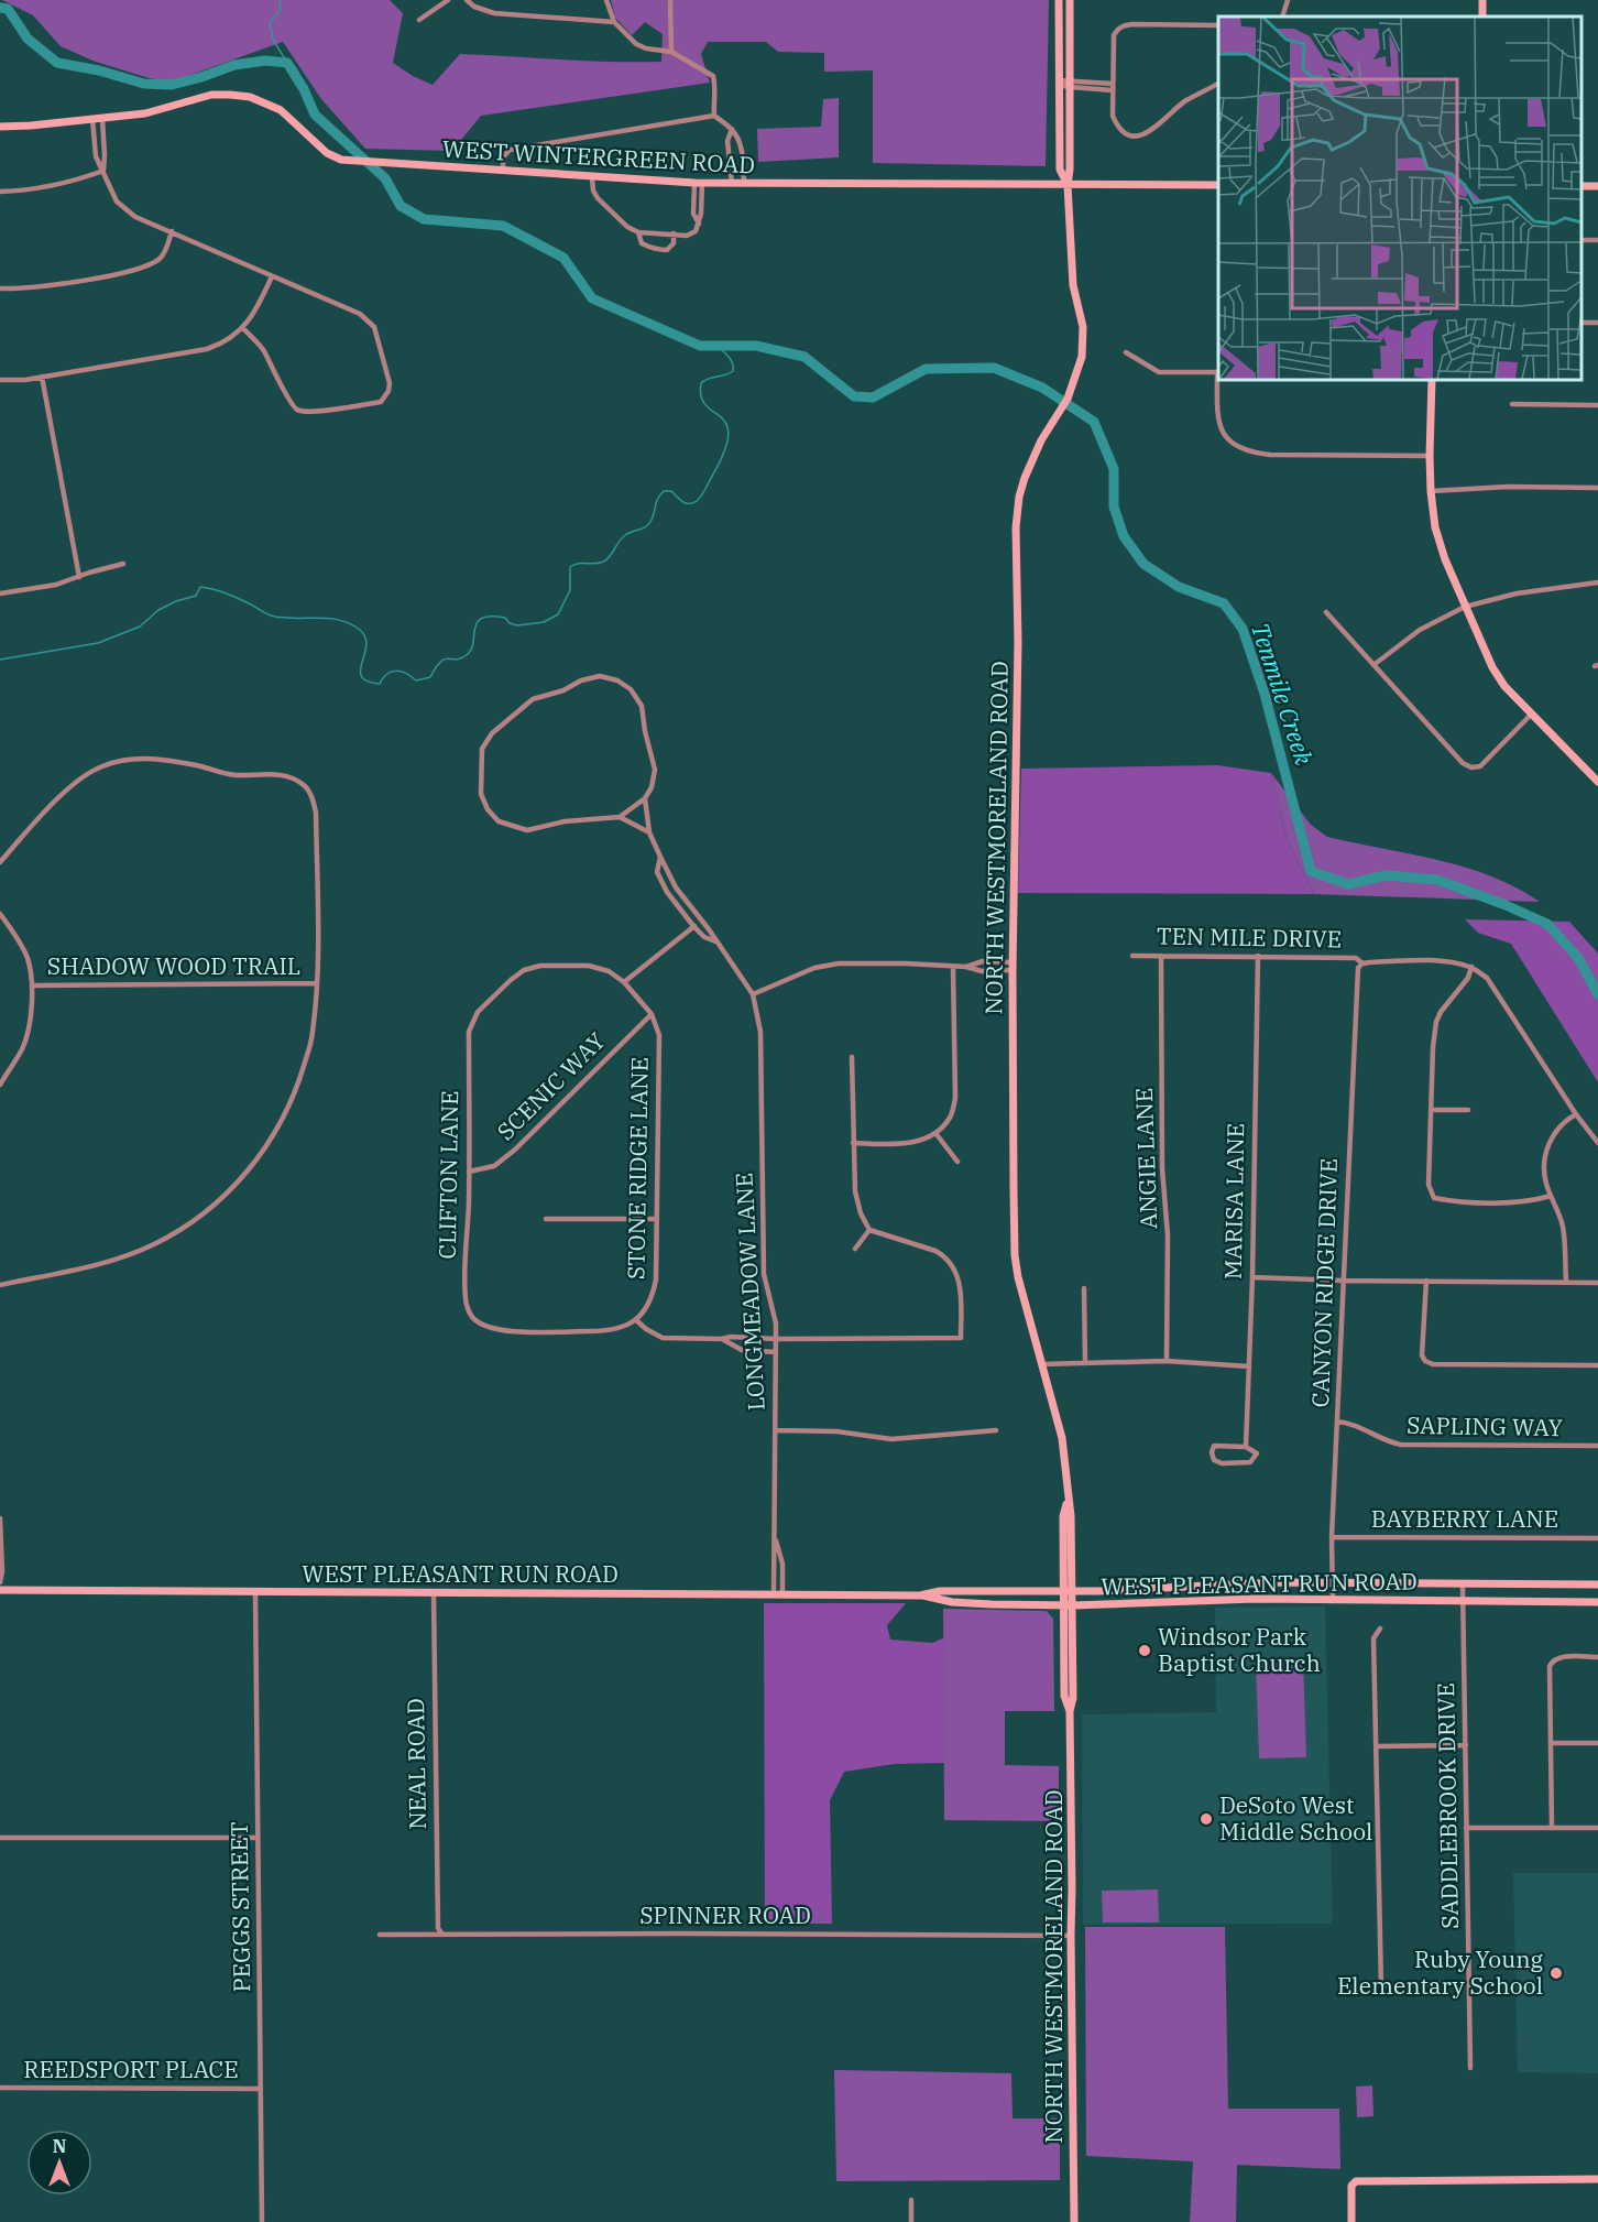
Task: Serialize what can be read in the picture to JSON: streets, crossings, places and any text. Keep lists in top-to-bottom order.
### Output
{
  "streets": {
    "main road": ["WEST WINTERGREEN ROAD", "NORTH WESTMORELAND ROAD", "WEST PLEASANT RUN ROAD"],
    "street": [
      "TEN MILE DRIVE",
      "SHADOW WOOD TRAIL",
      "SCENIC WAY",
      "ANGIE LANE",
      "STONE RIDGE LANE",
      "CLIFTON LANE",
      "MARISA LANE",
      "CANYON RIDGE DRIVE",
      "LONGMEADOW LANE",
      "SAPLING WAY",
      "BAYBERRY LANE",
      "NEAL ROAD",
      "SADDLEBROOK DRIVE",
      "PEGGS STREET",
      "SPINNER ROAD",
      "REEDSPORT PLACE"
    ]
  },
  "crossings": [
    ["WEST WINTERGREEN ROAD", "NORTH WESTMORELAND ROAD"],
    ["NORTH WESTMORELAND ROAD", "WEST PLEASANT RUN ROAD"],
    ["NORTH WESTMORELAND ROAD", "SPINNER ROAD"],
    ["TEN MILE DRIVE", "ANGIE LANE"],
    ["TEN MILE DRIVE", "MARISA LANE"],
    ["TEN MILE DRIVE", "CANYON RIDGE DRIVE"],
    ["SCENIC WAY", "STONE RIDGE LANE"],
    ["SCENIC WAY", "CLIFTON LANE"],
    ["STONE RIDGE LANE", "CLIFTON LANE"],
    ["CANYON RIDGE DRIVE", "SAPLING WAY"],
    ["CANYON RIDGE DRIVE", "BAYBERRY LANE"],
    ["CANYON RIDGE DRIVE", "WEST PLEASANT RUN ROAD"],
    ["LONGMEADOW LANE", "WEST PLEASANT RUN ROAD"],
    ["WEST PLEASANT RUN ROAD", "NEAL ROAD"],
    ["WEST PLEASANT RUN ROAD", "SADDLEBROOK DRIVE"],
    ["WEST PLEASANT RUN ROAD", "PEGGS STREET"],
    ["NEAL ROAD", "SPINNER ROAD"],
    ["PEGGS STREET", "REEDSPORT PLACE"]
  ],
  "water": ["Tenmile Creek"],
  "places": ["Windsor Park Baptist Church", "DeSoto West Middle School", "Ruby Young Elementary School"],
  "north": "top"
}
